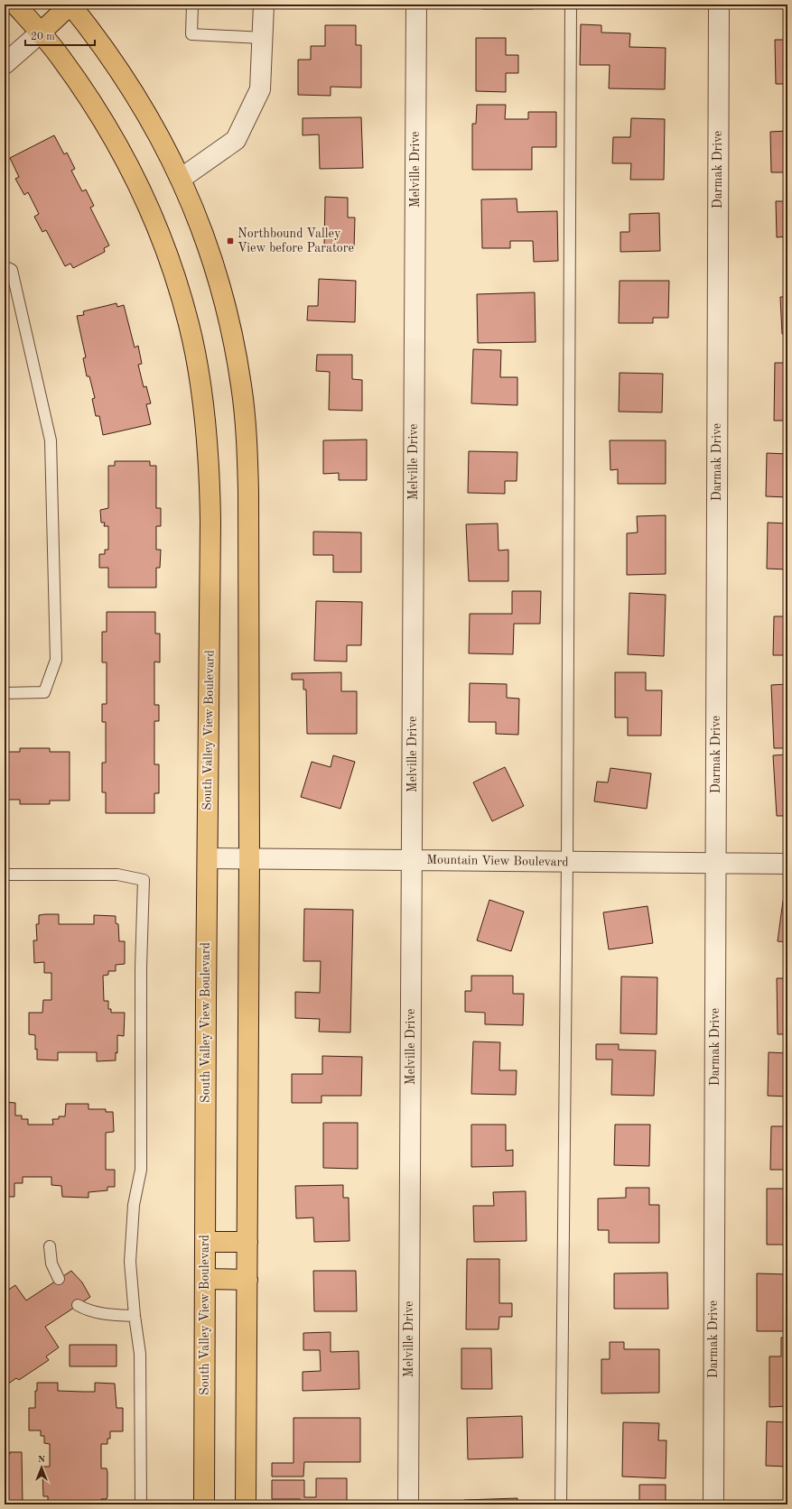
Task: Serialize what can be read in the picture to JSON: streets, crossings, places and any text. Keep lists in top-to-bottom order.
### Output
{
  "streets": {
    "main road": ["South Valley View Boulevard"],
    "street": ["Melville Drive", "Darmak Drive", "Mountain View Boulevard"]
  },
  "crossings": [
    ["Melville Drive", "Mountain View Boulevard"],
    ["Darmak Drive", "Mountain View Boulevard"],
    ["South Valley View Boulevard", "Mountain View Boulevard"]
  ],
  "places": {
    "transit": ["Northbound Valley View before Paratore"]
  },
  "scale_bar": "20 m",
  "north": "top"
}
